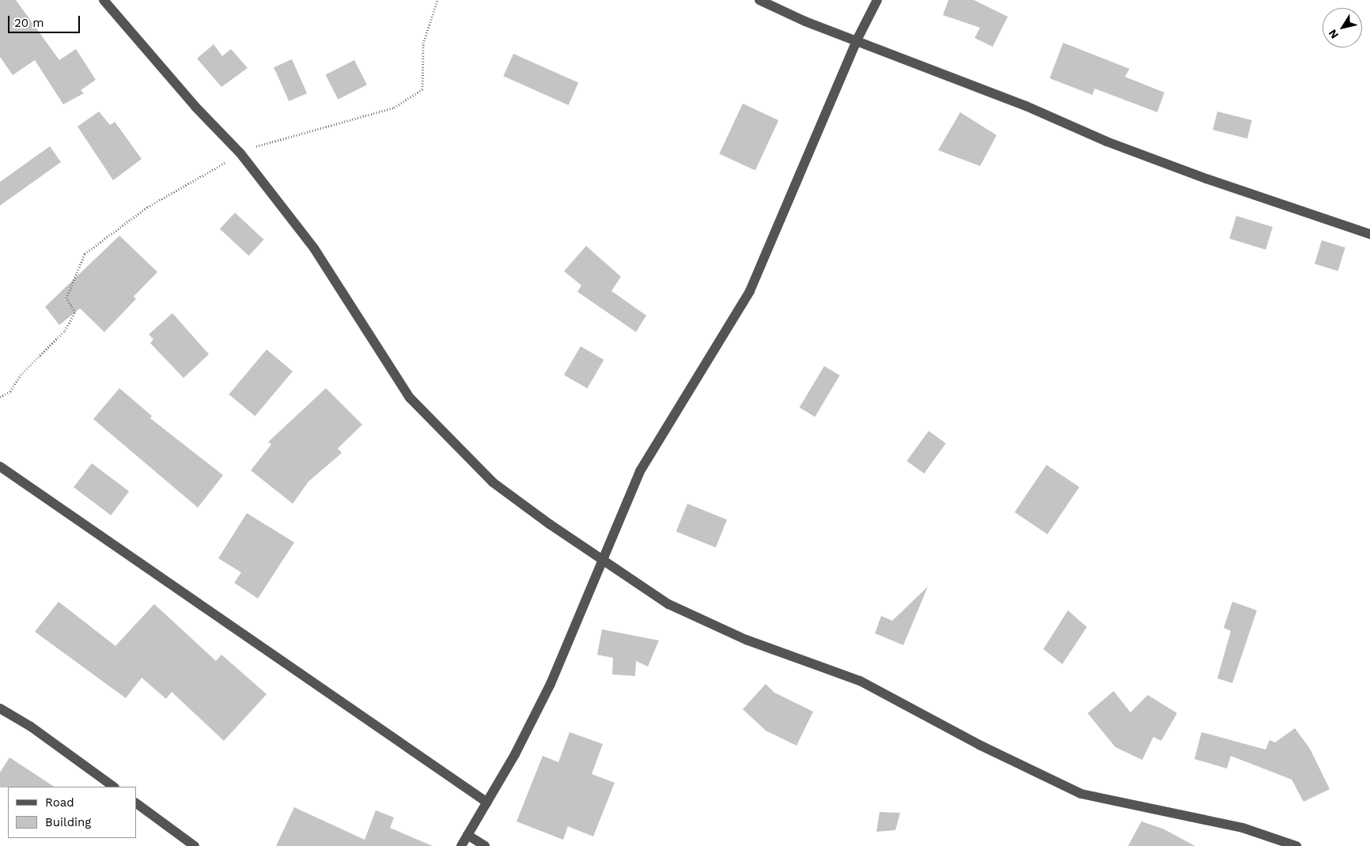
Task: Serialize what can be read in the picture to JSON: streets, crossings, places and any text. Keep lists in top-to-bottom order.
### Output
{
  "legend": ["Road", "Building"],
  "scale_bar": "20 m",
  "north": "bottom left"
}
